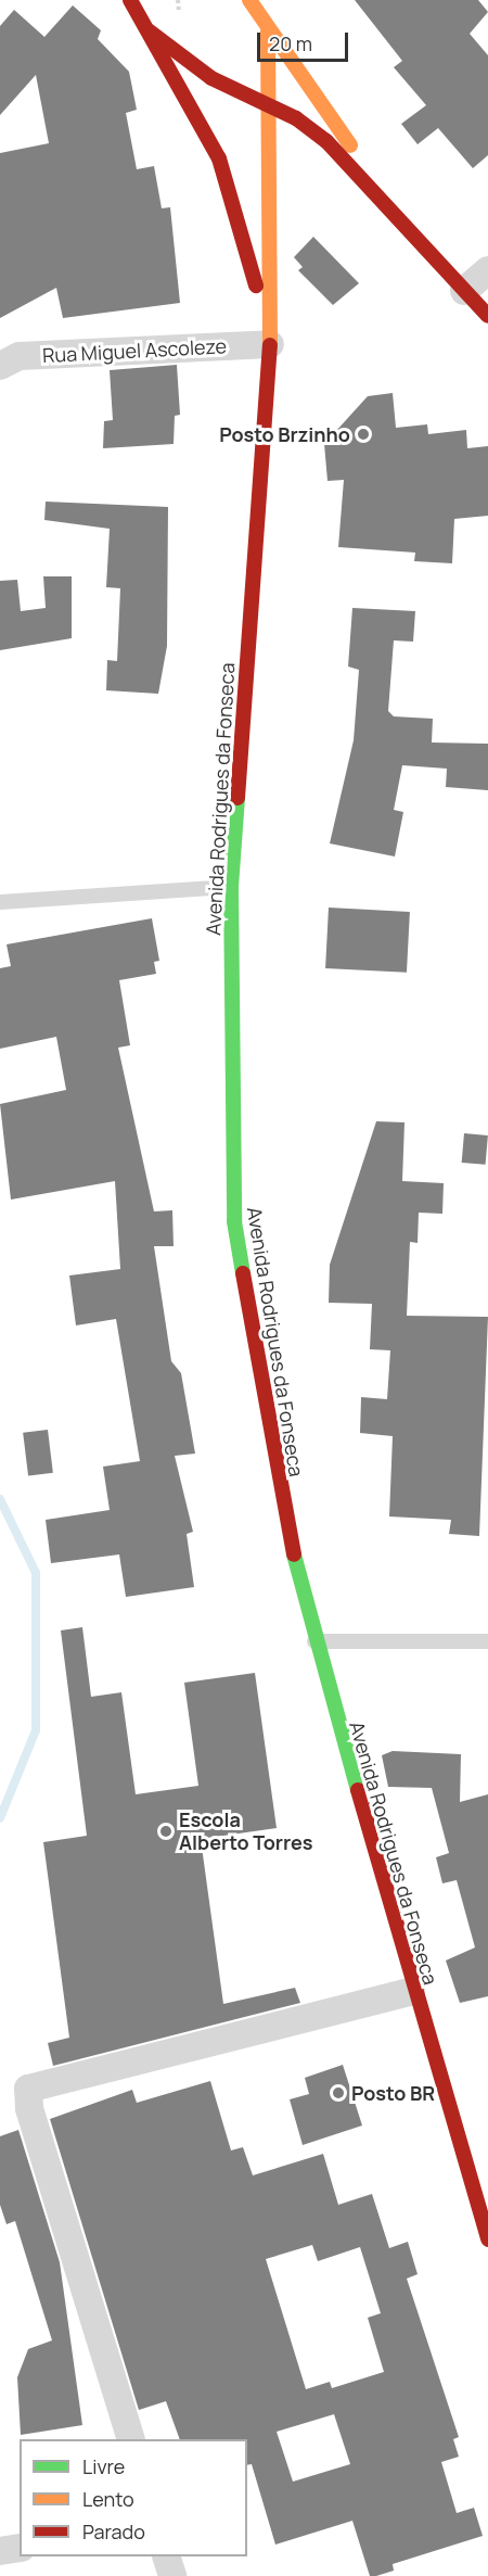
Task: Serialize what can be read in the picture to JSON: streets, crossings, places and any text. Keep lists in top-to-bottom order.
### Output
{
  "streets": {
    "main road": ["Avenida Rodrigues da Fonseca"],
    "street": ["Rua Miguel Ascoleze"]
  },
  "crossings": [
    ["Rua Miguel Ascoleze", "Avenida Rodrigues da Fonseca"]
  ],
  "places": ["Posto Brzinho", "Escola Alberto Torres", "Posto BR"],
  "legend": ["Livre", "Lento", "Parado"],
  "scale_bar": "20 m"
}
